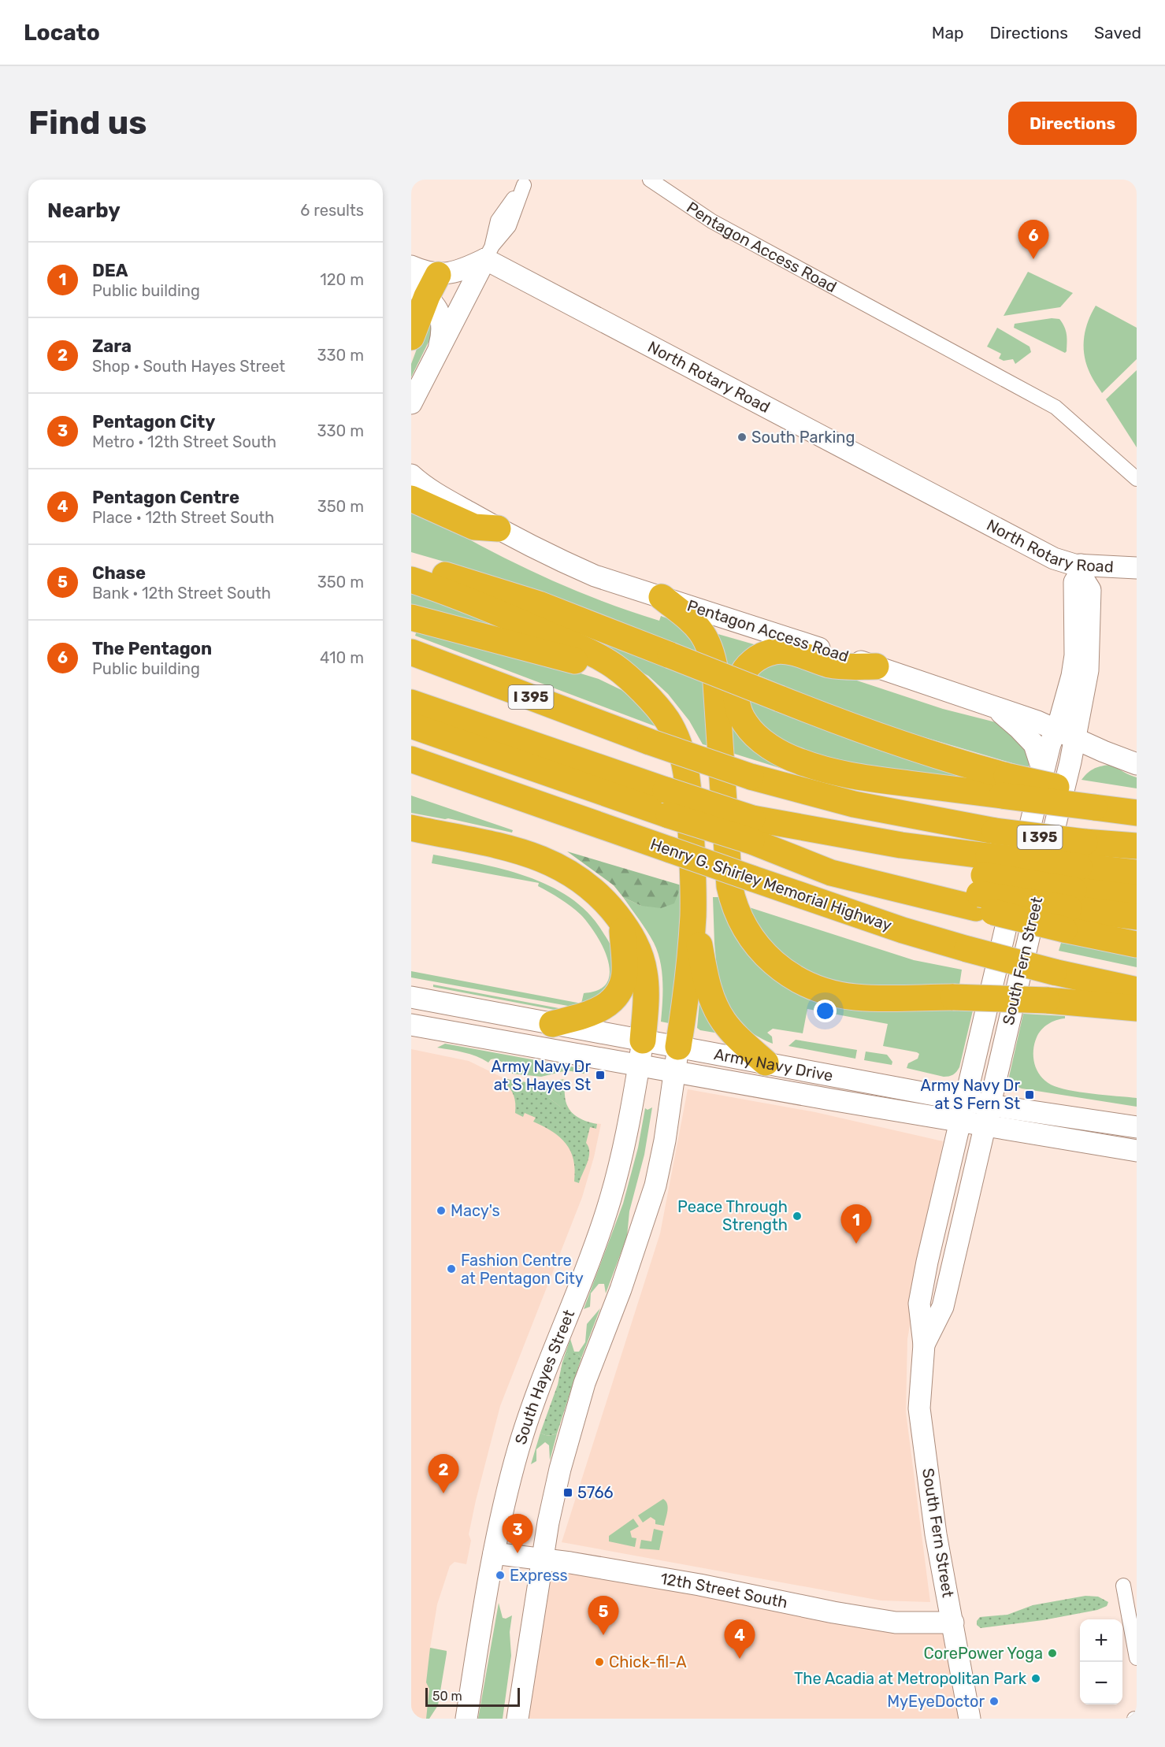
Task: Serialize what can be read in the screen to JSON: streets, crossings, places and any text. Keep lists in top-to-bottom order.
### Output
{
  "streets": {
    "highway": ["I 395", "Henry G. Shirley Memorial Highway"],
    "street": [
      "Pentagon Access Road",
      "North Rotary Road",
      "South Fern Street",
      "Army Navy Drive",
      "South Hayes Street",
      "12th Street South"
    ]
  },
  "crossings": [
    ["Pentagon Access Road", "South Fern Street"],
    ["North Rotary Road", "South Fern Street"],
    ["South Fern Street", "Army Navy Drive"],
    ["South Fern Street", "12th Street South"],
    ["Army Navy Drive", "South Hayes Street"],
    ["South Hayes Street", "12th Street South"]
  ],
  "places": {
    "other": [
      "South Parking",
      "Macy's",
      "Peace Through Strength",
      "Fashion Centre at Pentagon City",
      "Express",
      "CorePower Yoga",
      "Chick-fil-A",
      "The Acadia at Metropolitan Park",
      "MyEyeDoctor"
    ],
    "transit": ["Army Navy Dr at S Hayes St", "Army Navy Dr at S Fern St", "5766"]
  },
  "scale_bar": "50 m",
  "page": {
    "header": "Locato",
    "nav": ["Map", "Directions", "Saved"],
    "buttons": "Directions",
    "title": "Find us",
    "heading": ["Nearby", "6 results"],
    "pins": [
      "6",
      "1",
      "2",
      "3",
      "5",
      "4"
    ],
    "list": [
      {
        "mark": "1",
        "name": "DEA",
        "note": "Public building",
        "value": "120 m"
      },
      {
        "mark": "2",
        "name": "Zara",
        "note": "Shop · South Hayes Street",
        "value": "330 m"
      },
      {
        "mark": "3",
        "name": "Pentagon City",
        "note": "Metro · 12th Street South",
        "value": "330 m"
      },
      {
        "mark": "4",
        "name": "Pentagon Centre",
        "note": "Place · 12th Street South",
        "value": "350 m"
      },
      {
        "mark": "5",
        "name": "Chase",
        "note": "Bank · 12th Street South",
        "value": "350 m"
      },
      {
        "mark": "6",
        "name": "The Pentagon",
        "note": "Public building",
        "value": "410 m"
      }
    ],
    "map_buttons": ["+", "−"],
    "scale": "50 m"
  }
}
